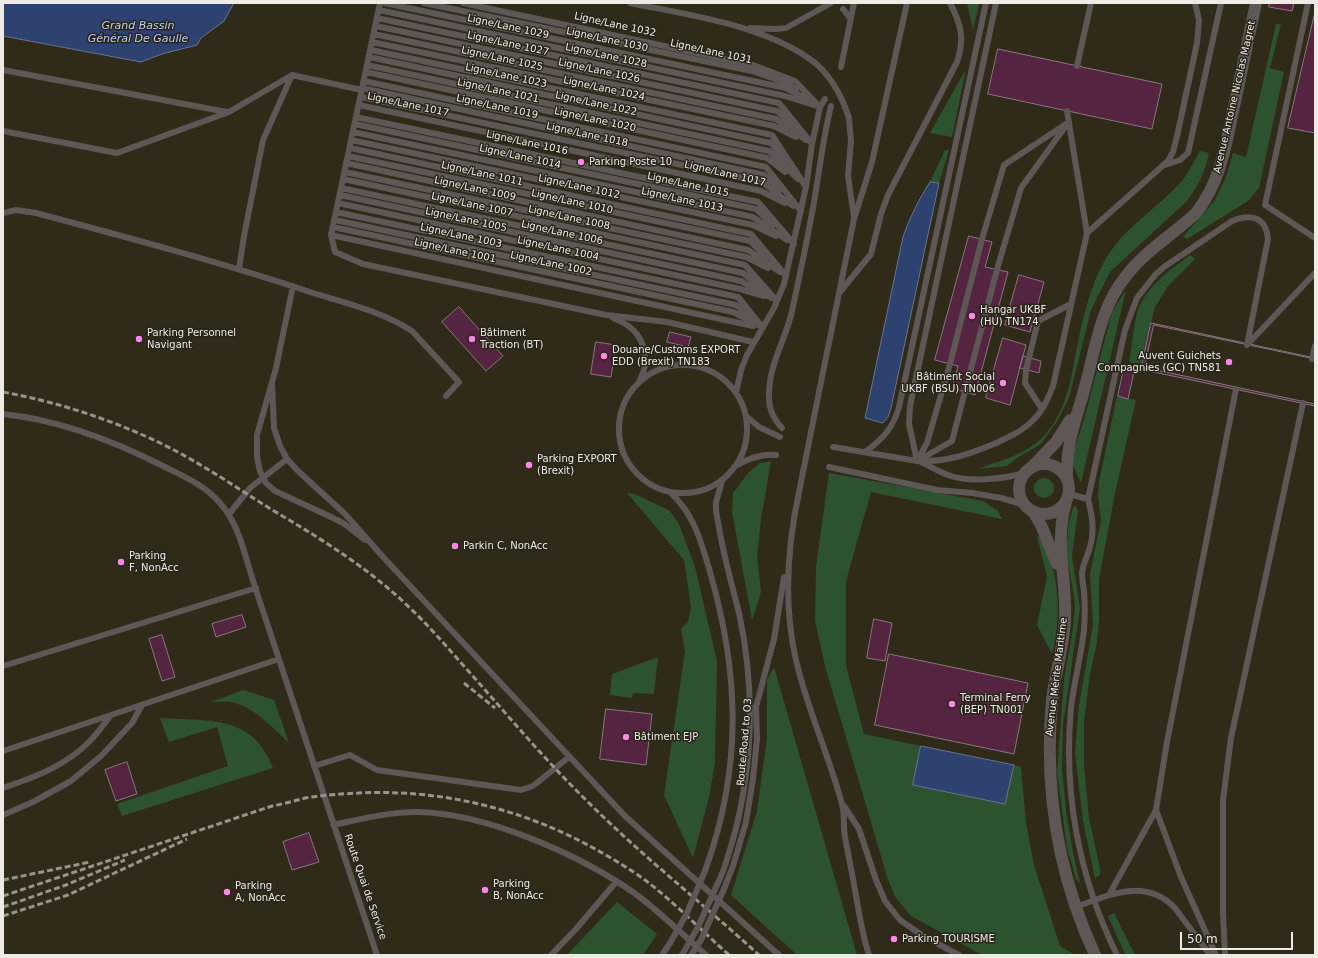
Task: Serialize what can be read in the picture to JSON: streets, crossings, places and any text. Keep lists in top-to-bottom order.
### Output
{
  "streets": {
    "street": ["Avenue Antoine Nicolas Magret", "Avenue Mérite Maritime"],
    "lane": [
      "Ligne/Lane 1032",
      "Ligne/Lane 1029",
      "Ligne/Lane 1030",
      "Ligne/Lane 1027",
      "Ligne/Lane 1031",
      "Ligne/Lane 1028",
      "Ligne/Lane 1025",
      "Ligne/Lane 1026",
      "Ligne/Lane 1023",
      "Ligne/Lane 1024",
      "Ligne/Lane 1021",
      "Ligne/Lane 1022",
      "Ligne/Lane 1017",
      "Ligne/Lane 1020",
      "Ligne/Lane 1018",
      "Ligne/Lane 1016",
      "Ligne/Lane 1014",
      "Ligne/Lane 1011",
      "Ligne/Lane 1015",
      "Ligne/Lane 1012",
      "Ligne/Lane 1009",
      "Ligne/Lane 1013",
      "Ligne/Lane 1010",
      "Ligne/Lane 1007",
      "Ligne/Lane 1008",
      "Ligne/Lane 1005",
      "Ligne/Lane 1006",
      "Ligne/Lane 1003",
      "Ligne/Lane 1004",
      "Ligne/Lane 1001",
      "Ligne/Lane 1002",
      "Route/Road to O3",
      "Route Quai de Service"
    ]
  },
  "crossings": [
    ["Ligne/Lane 1032", "Ligne/Lane 1029"],
    ["Ligne/Lane 1032", "Ligne/Lane 1030"],
    ["Ligne/Lane 1032", "Ligne/Lane 1031"],
    ["Ligne/Lane 1029", "Ligne/Lane 1030"],
    ["Ligne/Lane 1029", "Ligne/Lane 1031"],
    ["Ligne/Lane 1030", "Ligne/Lane 1031"],
    ["Ligne/Lane 1027", "Ligne/Lane 1028"],
    ["Ligne/Lane 1027", "Ligne/Lane 1025"],
    ["Ligne/Lane 1027", "Ligne/Lane 1026"],
    ["Ligne/Lane 1028", "Ligne/Lane 1025"],
    ["Ligne/Lane 1028", "Ligne/Lane 1026"],
    ["Ligne/Lane 1025", "Ligne/Lane 1026"],
    ["Ligne/Lane 1023", "Ligne/Lane 1024"],
    ["Ligne/Lane 1023", "Ligne/Lane 1021"],
    ["Ligne/Lane 1023", "Ligne/Lane 1022"],
    ["Ligne/Lane 1024", "Ligne/Lane 1021"],
    ["Ligne/Lane 1024", "Ligne/Lane 1022"],
    ["Ligne/Lane 1021", "Ligne/Lane 1022"],
    ["Avenue Antoine Nicolas Magret", "Avenue Mérite Maritime"],
    ["Ligne/Lane 1017", "Ligne/Lane 1020"],
    ["Ligne/Lane 1017", "Ligne/Lane 1018"],
    ["Ligne/Lane 1020", "Ligne/Lane 1018"],
    ["Ligne/Lane 1016", "Ligne/Lane 1014"],
    ["Ligne/Lane 1016", "Ligne/Lane 1015"],
    ["Ligne/Lane 1016", "Ligne/Lane 1013"],
    ["Ligne/Lane 1014", "Ligne/Lane 1015"],
    ["Ligne/Lane 1014", "Ligne/Lane 1013"],
    ["Ligne/Lane 1011", "Ligne/Lane 1012"],
    ["Ligne/Lane 1011", "Ligne/Lane 1009"],
    ["Ligne/Lane 1011", "Ligne/Lane 1010"],
    ["Ligne/Lane 1015", "Ligne/Lane 1013"],
    ["Ligne/Lane 1012", "Ligne/Lane 1009"],
    ["Ligne/Lane 1012", "Ligne/Lane 1010"],
    ["Ligne/Lane 1009", "Ligne/Lane 1010"],
    ["Ligne/Lane 1007", "Ligne/Lane 1008"],
    ["Ligne/Lane 1007", "Ligne/Lane 1005"],
    ["Ligne/Lane 1007", "Ligne/Lane 1006"],
    ["Ligne/Lane 1008", "Ligne/Lane 1005"],
    ["Ligne/Lane 1008", "Ligne/Lane 1006"],
    ["Ligne/Lane 1005", "Ligne/Lane 1006"],
    ["Ligne/Lane 1003", "Ligne/Lane 1004"],
    ["Ligne/Lane 1003", "Ligne/Lane 1001"],
    ["Ligne/Lane 1003", "Ligne/Lane 1002"],
    ["Ligne/Lane 1004", "Ligne/Lane 1001"],
    ["Ligne/Lane 1004", "Ligne/Lane 1002"],
    ["Ligne/Lane 1001", "Ligne/Lane 1002"]
  ],
  "water": ["Grand Bassin Général De Gaulle"],
  "places": [
    "Parking Poste 10",
    "Hangar UKBF (HU) TN174",
    "Parking Personnel Navigant",
    "Bâtiment Traction (BT)",
    "Douane/Customs EXPORT EDD (Brexit) TN183",
    "Auvent Guichets Compagnies (GC) TN581",
    "Bâtiment Social UKBF (BSU) TN006",
    "Parking EXPORT (Brexit)",
    "Parkin C, NonAcc",
    "Parking F, NonAcc",
    "Terminal Ferry (BEP) TN001",
    "Bâtiment EJP",
    "Parking B, NonAcc",
    "Parking A, NonAcc",
    "Parking TOURISME"
  ],
  "scale_bar": "50 m"
}
